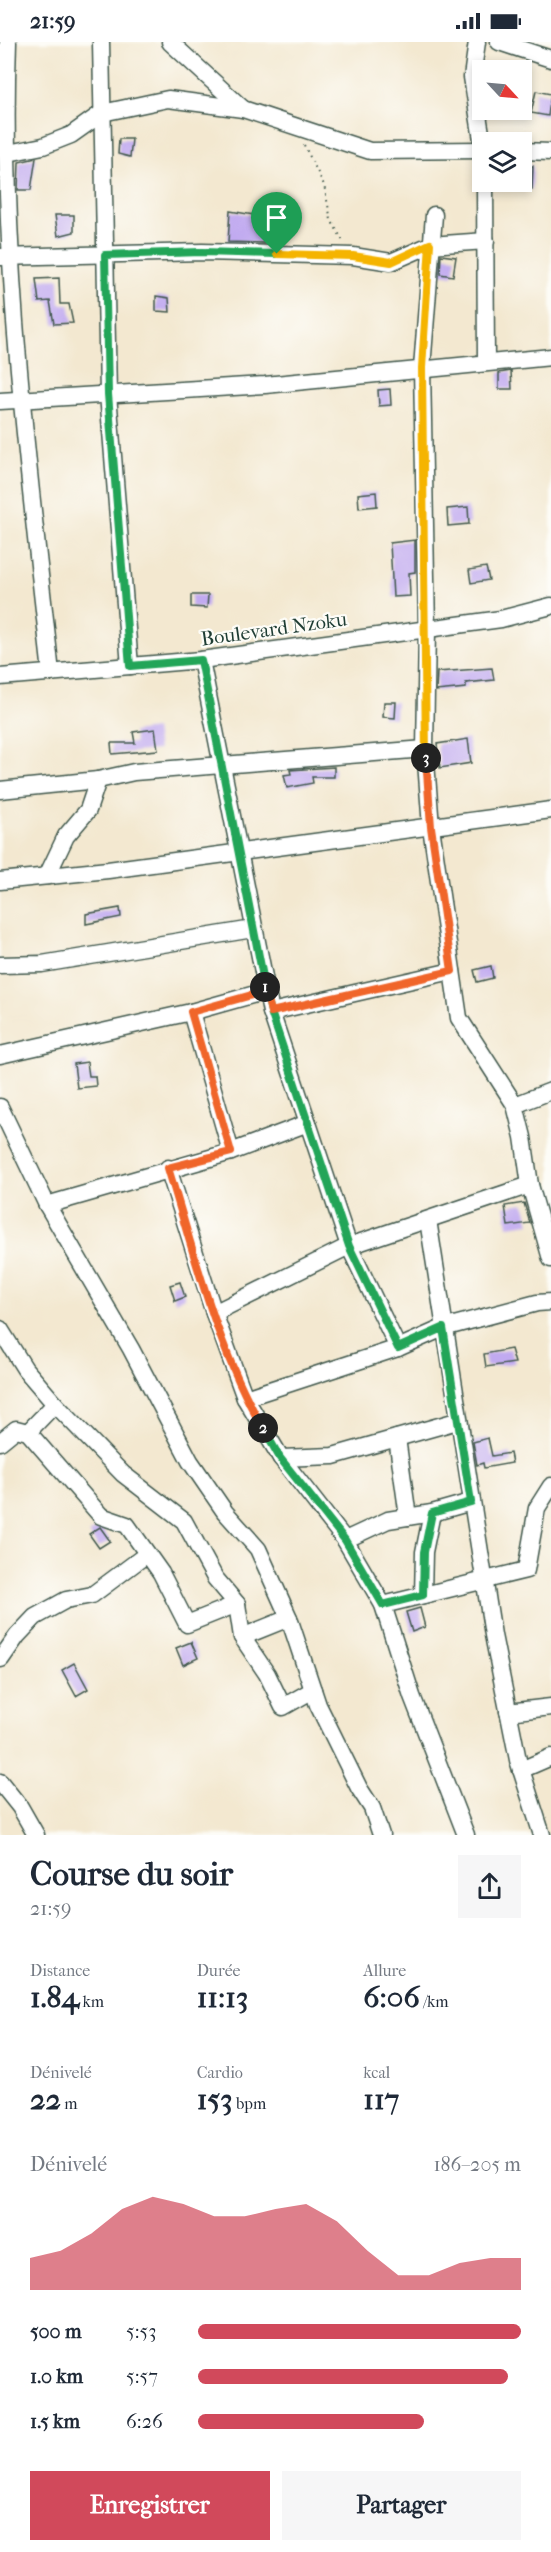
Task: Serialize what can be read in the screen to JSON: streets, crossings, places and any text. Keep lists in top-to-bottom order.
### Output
{
  "streets": {
    "street": ["Boulevard Nzoku"]
  },
  "north": "bottom right",
  "page": {
    "status": "21:59",
    "pins": ["3", "1", "2"],
    "heading": ["Course du soir", "21:59"],
    "stats": [
      ["Distance", "1.84 km"],
      ["Durée", "11:13"],
      ["Allure", "6:06 /km"],
      ["Dénivelé", "22 m"],
      ["Cardio", "153 bpm"],
      ["kcal", "117"]
    ],
    "chart": ["Dénivelé", "186–205 m"],
    "list": [
      {
        "name": "500 m",
        "note": "5:53"
      },
      {
        "name": "1.0 km",
        "note": "5:57"
      },
      {
        "name": "1.5 km",
        "note": "6:26"
      }
    ],
    "buttons": ["Enregistrer", "Partager"]
  }
}
